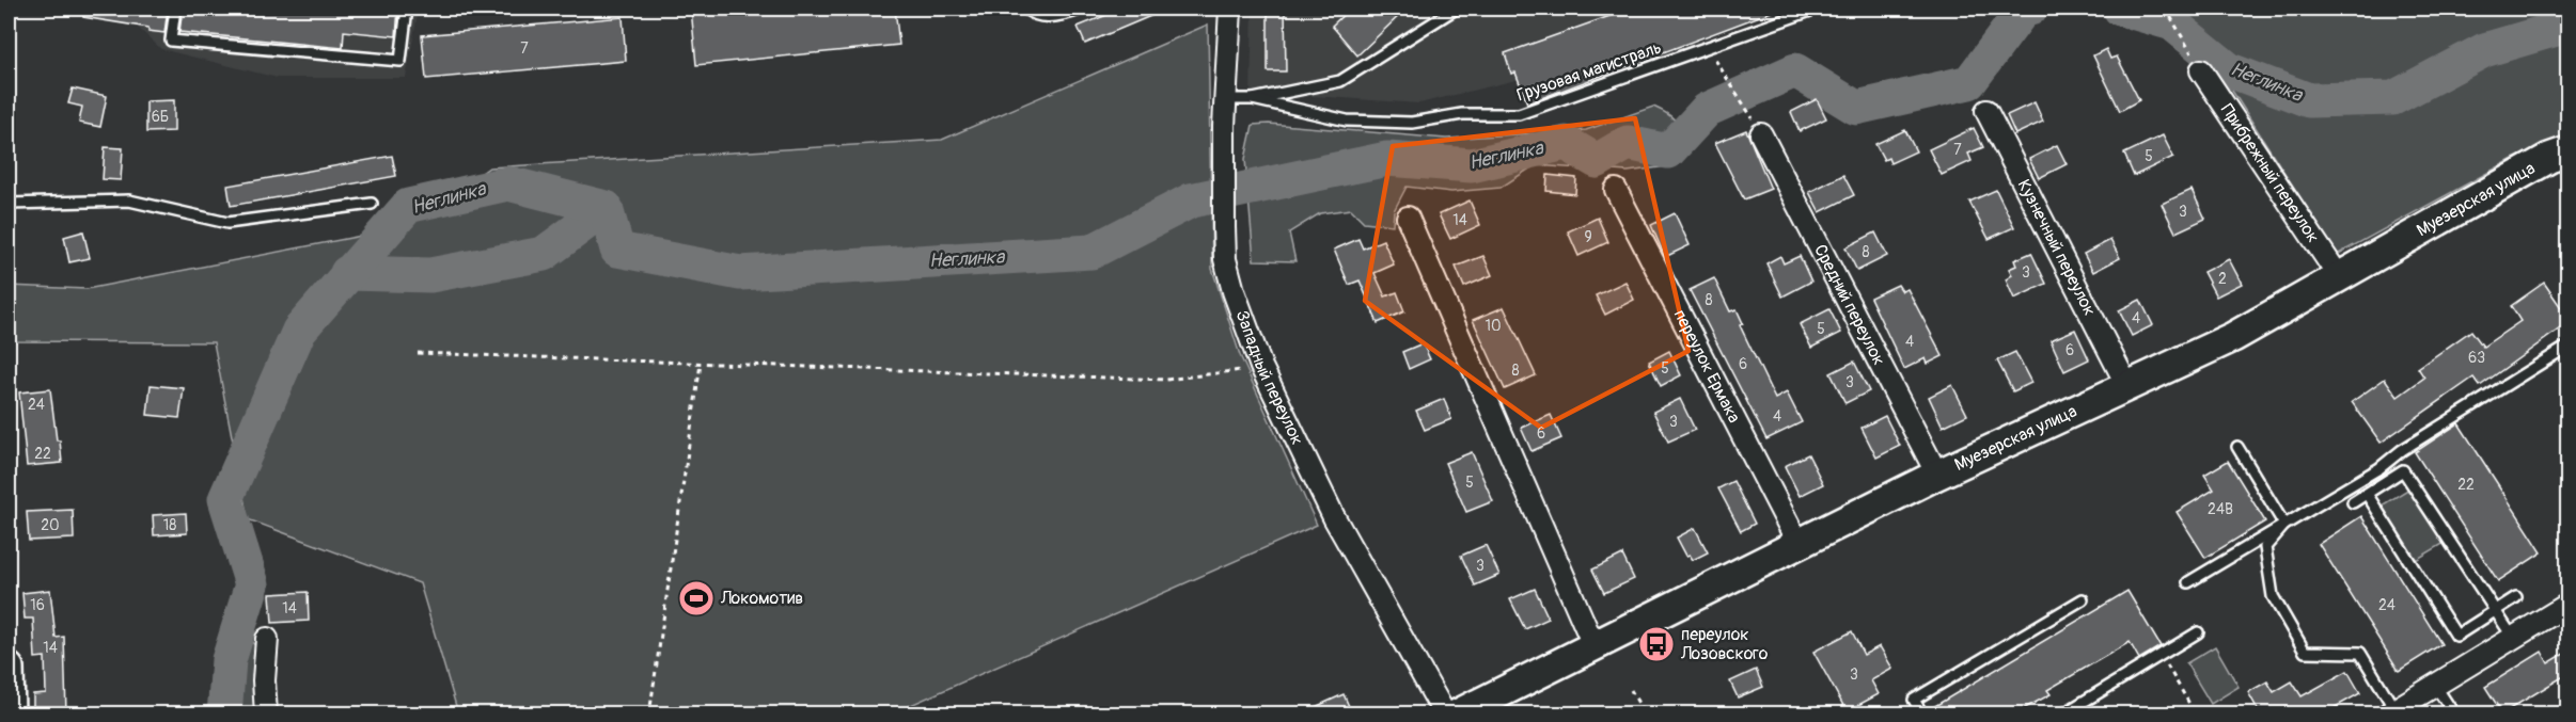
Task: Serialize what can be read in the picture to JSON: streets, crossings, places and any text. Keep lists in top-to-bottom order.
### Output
{
  "streets": {
    "main road": ["Муезерская улица"],
    "street": [
      "Прибрежный переулок",
      "Кузнечный переулок",
      "Средний переулок",
      "переулок Ермака",
      "Западный переулок"
    ],
    "lane": ["Грузовая магистраль"]
  },
  "crossings": [
    ["Прибрежный переулок", "Муезерская улица"],
    ["Муезерская улица", "Кузнечный переулок"],
    ["Муезерская улица", "Средний переулок"],
    ["Муезерская улица", "переулок Ермака"]
  ],
  "water": ["Неглинка"],
  "places": {
    "sports": ["Локомотив"],
    "bus stop": ["переулок Лозовского"]
  },
  "house_numbers": [
    "7",
    "6Б",
    "7",
    "5",
    "3",
    "14",
    "9",
    "8",
    "3",
    "2",
    "8",
    "4",
    "10",
    "5",
    "4",
    "6",
    "63",
    "6",
    "5",
    "8",
    "3",
    "24",
    "4",
    "3",
    "6",
    "22",
    "5",
    "22",
    "24В",
    "20",
    "18",
    "3",
    "16",
    "24",
    "14",
    "14",
    "3"
  ]
}
